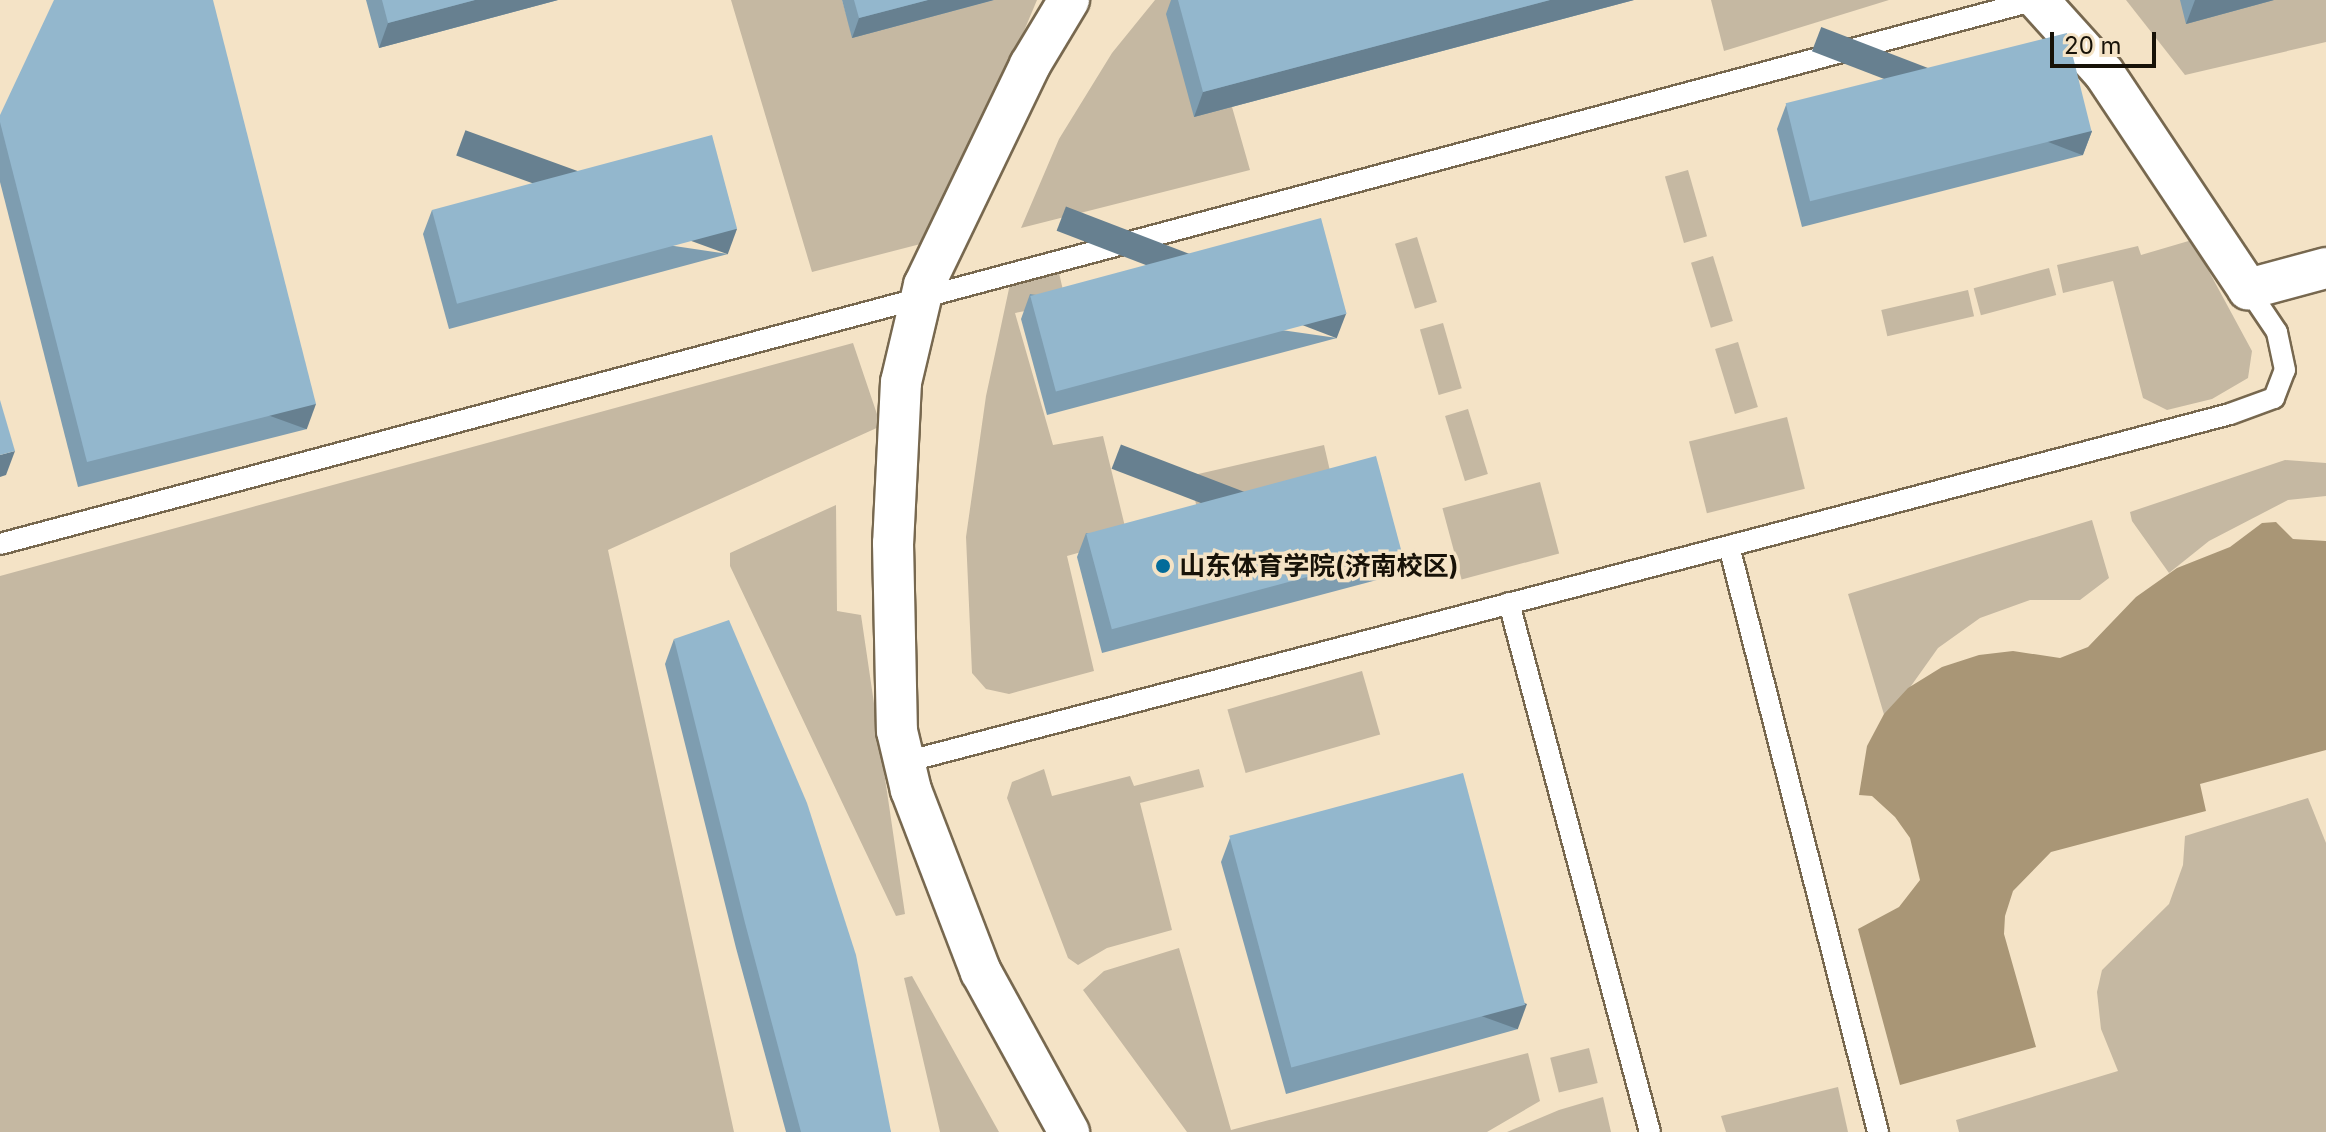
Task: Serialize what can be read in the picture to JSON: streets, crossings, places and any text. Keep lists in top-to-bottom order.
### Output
{
  "places": ["山东体育学院(济南校区)"],
  "scale_bar": "20 m"
}
